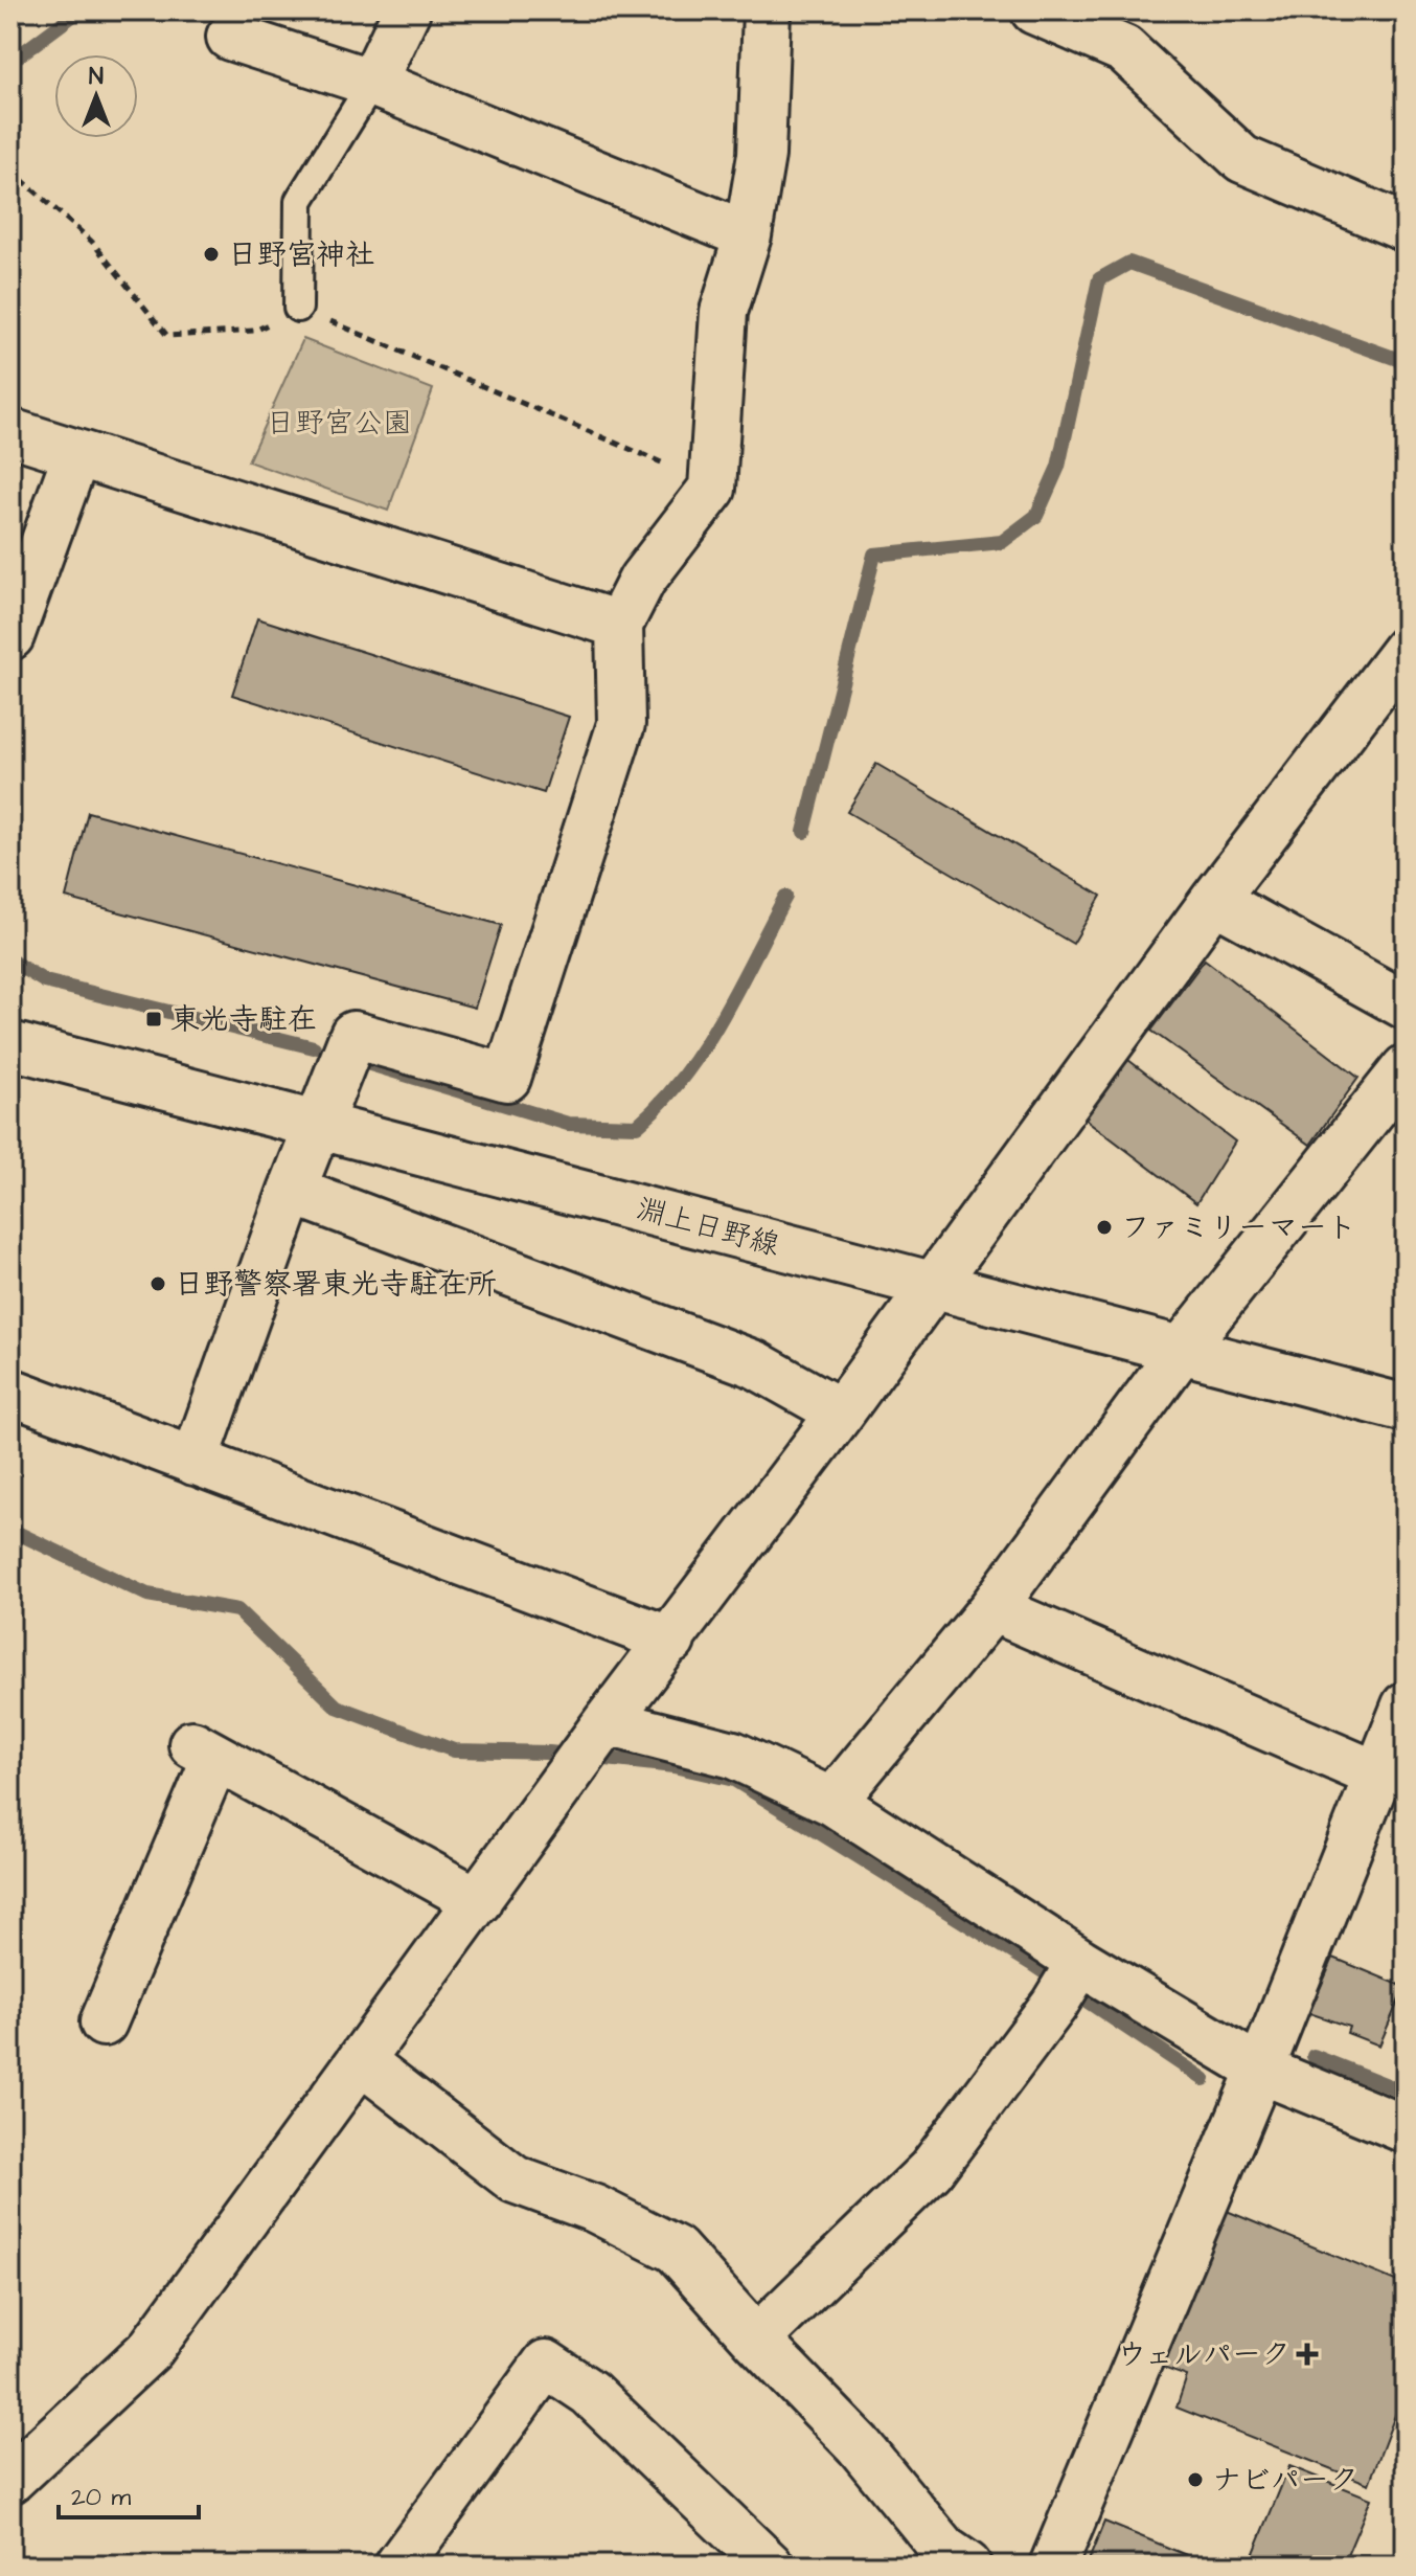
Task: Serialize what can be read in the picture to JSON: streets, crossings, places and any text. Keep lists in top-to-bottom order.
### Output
{
  "streets": {
    "street": ["淵上日野線"]
  },
  "parks": ["日野宮公園"],
  "places": {
    "other": [
      "日野宮神社",
      "ファミリーマート",
      "日野警察署東光寺駐在所",
      "ナビパーク"
    ],
    "transit": ["東光寺駐在"],
    "health": ["ウェルパーク"]
  },
  "scale_bar": "20 m",
  "north": "top"
}
